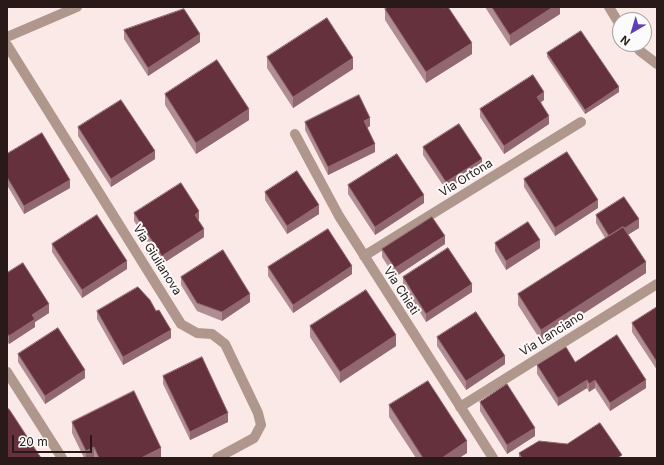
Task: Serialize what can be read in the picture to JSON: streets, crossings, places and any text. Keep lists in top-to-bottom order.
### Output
{
  "streets": {
    "street": [
      "Via Ortona",
      "Via Giulianova",
      "Via Chieti",
      "Via Lanciano"
    ]
  },
  "crossings": [
    ["Via Ortona", "Via Chieti"],
    ["Via Chieti", "Via Lanciano"]
  ],
  "scale_bar": "20 m",
  "north": "bottom left"
}
